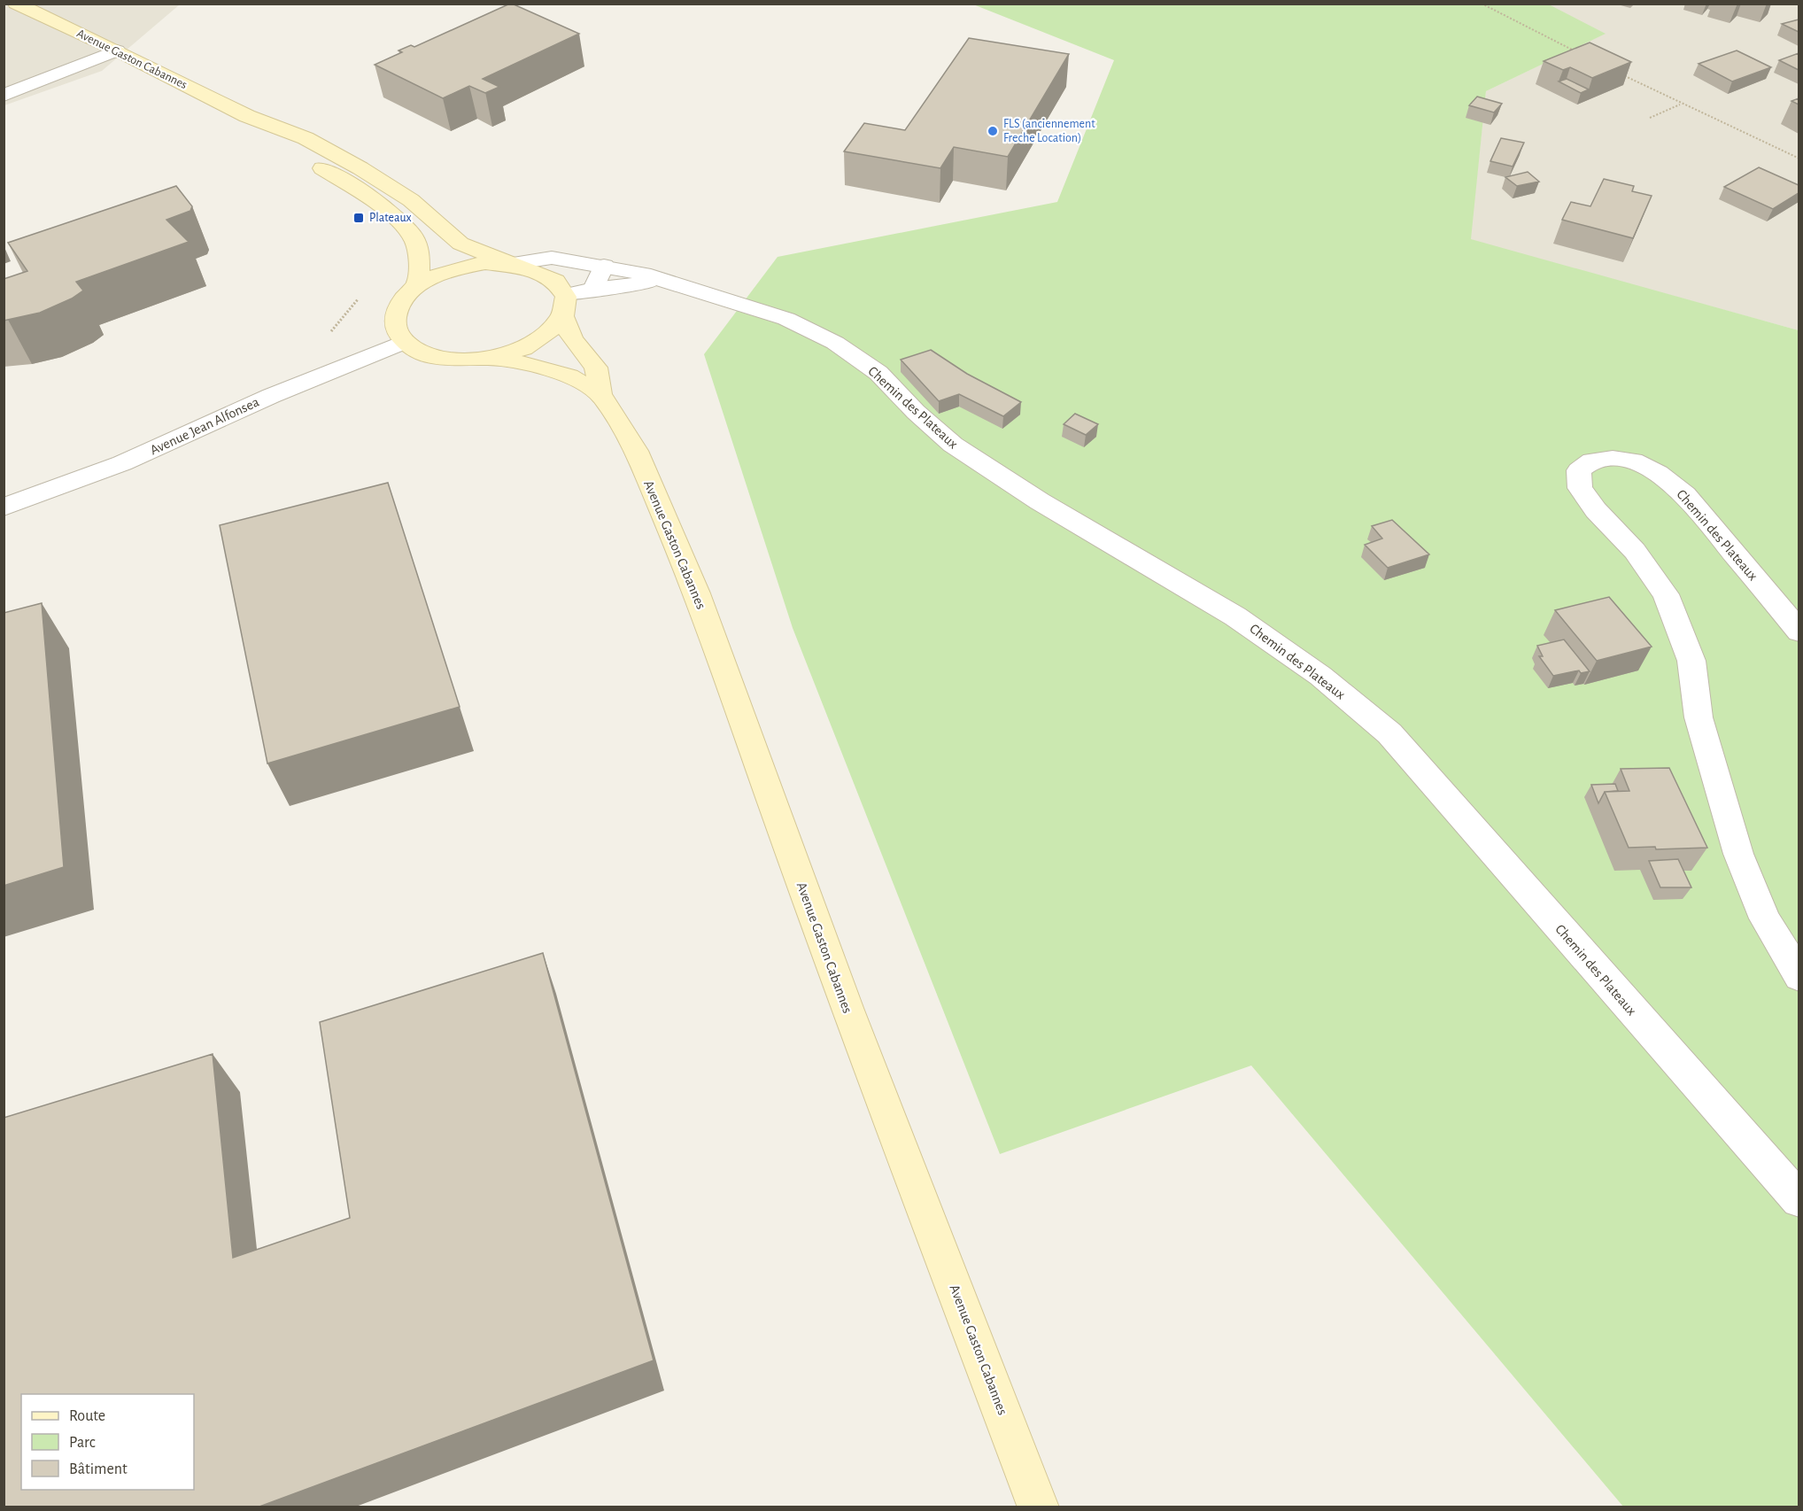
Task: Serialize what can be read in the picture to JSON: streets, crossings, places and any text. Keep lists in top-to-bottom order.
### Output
{
  "streets": {
    "main road": ["Avenue Gaston Cabannes"],
    "street": ["Chemin des Plateaux", "Avenue Jean Alfonsea"]
  },
  "crossings": [
    ["Avenue Gaston Cabannes", "Chemin des Plateaux"],
    ["Avenue Gaston Cabannes", "Avenue Jean Alfonsea"],
    ["Chemin des Plateaux", "Avenue Jean Alfonsea"]
  ],
  "places": {
    "other": ["FLS (anciennement Freche Location)"],
    "transit": ["Plateaux"]
  },
  "legend": ["Route", "Parc", "Bâtiment"]
}
